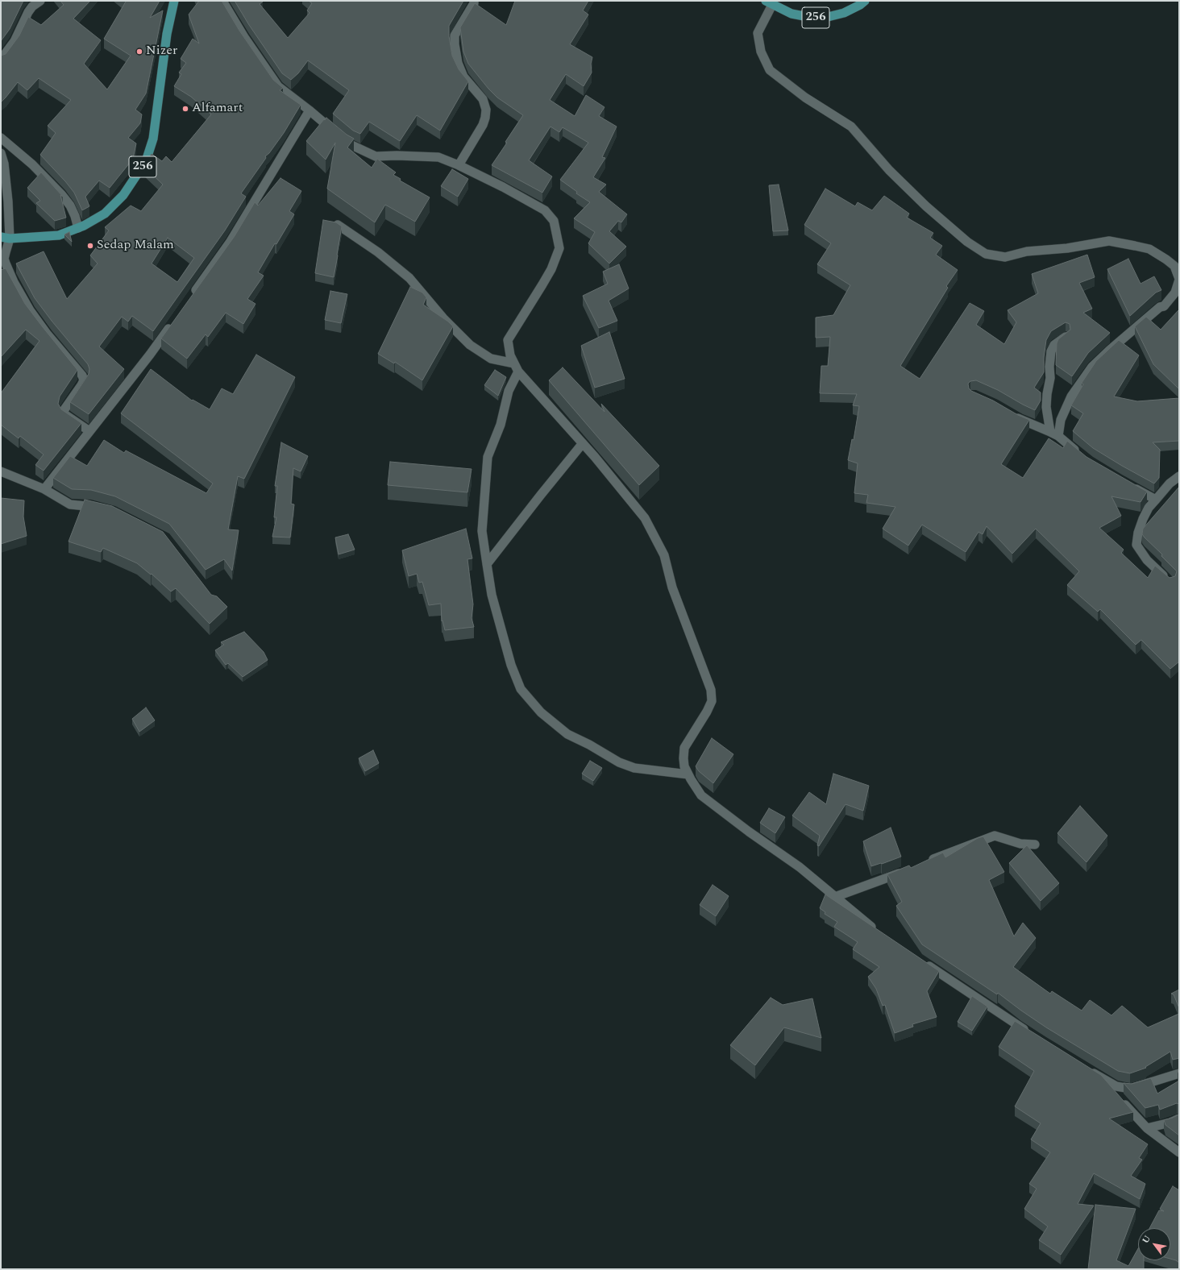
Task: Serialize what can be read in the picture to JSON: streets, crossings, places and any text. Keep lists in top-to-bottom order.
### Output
{
  "streets": {
    "main road": ["256"]
  },
  "places": ["Nizer", "Alfamart", "Sedap Malam"],
  "north": "top left"
}
